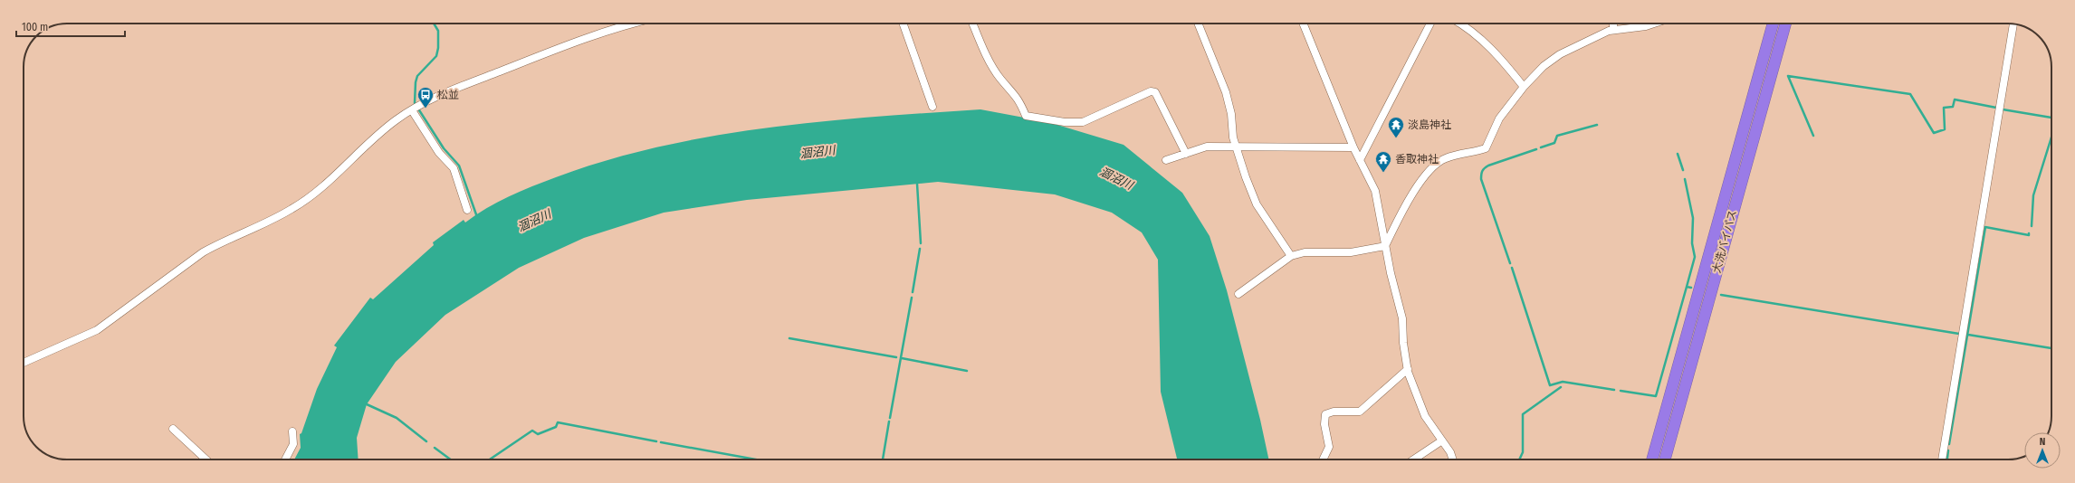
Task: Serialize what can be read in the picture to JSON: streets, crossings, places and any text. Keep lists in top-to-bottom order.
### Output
{
  "streets": {
    "highway": ["大洗バイパス"]
  },
  "water": ["涸沼川"],
  "places": {
    "bus stop": ["松並"],
    "temple": ["淡島神社", "香取神社"]
  },
  "scale_bar": "100 m",
  "north": "top"
}
